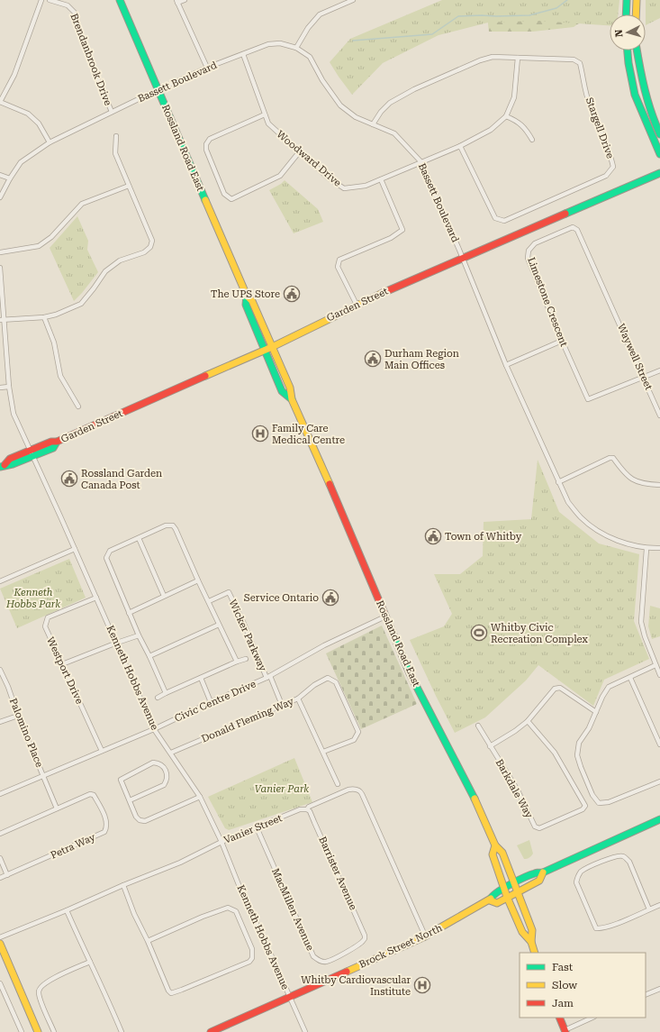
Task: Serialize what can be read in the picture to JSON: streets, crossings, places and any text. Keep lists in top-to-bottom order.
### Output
{
  "streets": {
    "main road": ["Rossland Road East", "Garden Street", "Brock Street North"],
    "street": [
      "Brendanbrook Drive",
      "Bassett Boulevard",
      "Stargell Drive",
      "Woodward Drive",
      "Limestone Crescent",
      "Waywell Street",
      "Wicker Parkway",
      "Westport Drive",
      "Kenneth Hobbs Avenue",
      "Civic Centre Drive",
      "Donald Fleming Way",
      "Palomino Place",
      "Barkdale Way",
      "Vanier Street",
      "Petra Way",
      "Barrister Avenue",
      "MacMillen Avenue"
    ]
  },
  "crossings": [
    ["Brendanbrook Drive", "Bassett Boulevard"],
    ["Bassett Boulevard", "Stargell Drive"],
    ["Bassett Boulevard", "Rossland Road East"],
    ["Bassett Boulevard", "Woodward Drive"],
    ["Bassett Boulevard", "Garden Street"],
    ["Stargell Drive", "Woodward Drive"],
    ["Rossland Road East", "Garden Street"],
    ["Rossland Road East", "Civic Centre Drive"],
    ["Rossland Road East", "Brock Street North"],
    ["Limestone Crescent", "Waywell Street"],
    ["Garden Street", "Kenneth Hobbs Avenue"],
    ["Wicker Parkway", "Civic Centre Drive"],
    ["Westport Drive", "Kenneth Hobbs Avenue"],
    ["Westport Drive", "Civic Centre Drive"],
    ["Kenneth Hobbs Avenue", "Civic Centre Drive"],
    ["Kenneth Hobbs Avenue", "Donald Fleming Way"],
    ["Kenneth Hobbs Avenue", "Vanier Street"],
    ["Kenneth Hobbs Avenue", "Brock Street North"],
    ["Civic Centre Drive", "Palomino Place"],
    ["Vanier Street", "Barrister Avenue"],
    ["Vanier Street", "MacMillen Avenue"],
    ["Vanier Street", "Brock Street North"],
    ["Barrister Avenue", "MacMillen Avenue"]
  ],
  "parks": ["Kenneth Hobbs Park", "Vanier Park"],
  "places": {
    "public building": [
      "The UPS Store",
      "Durham Region Main Offices",
      "Rossland Garden Canada Post",
      "Town of Whitby",
      "Service Ontario"
    ],
    "hospital": ["Family Care Medical Centre", "Whitby Cardiovascular Institute"],
    "sports": ["Whitby Civic Recreation Complex"]
  },
  "legend": ["Fast", "Slow", "Jam"],
  "north": "left"
}
